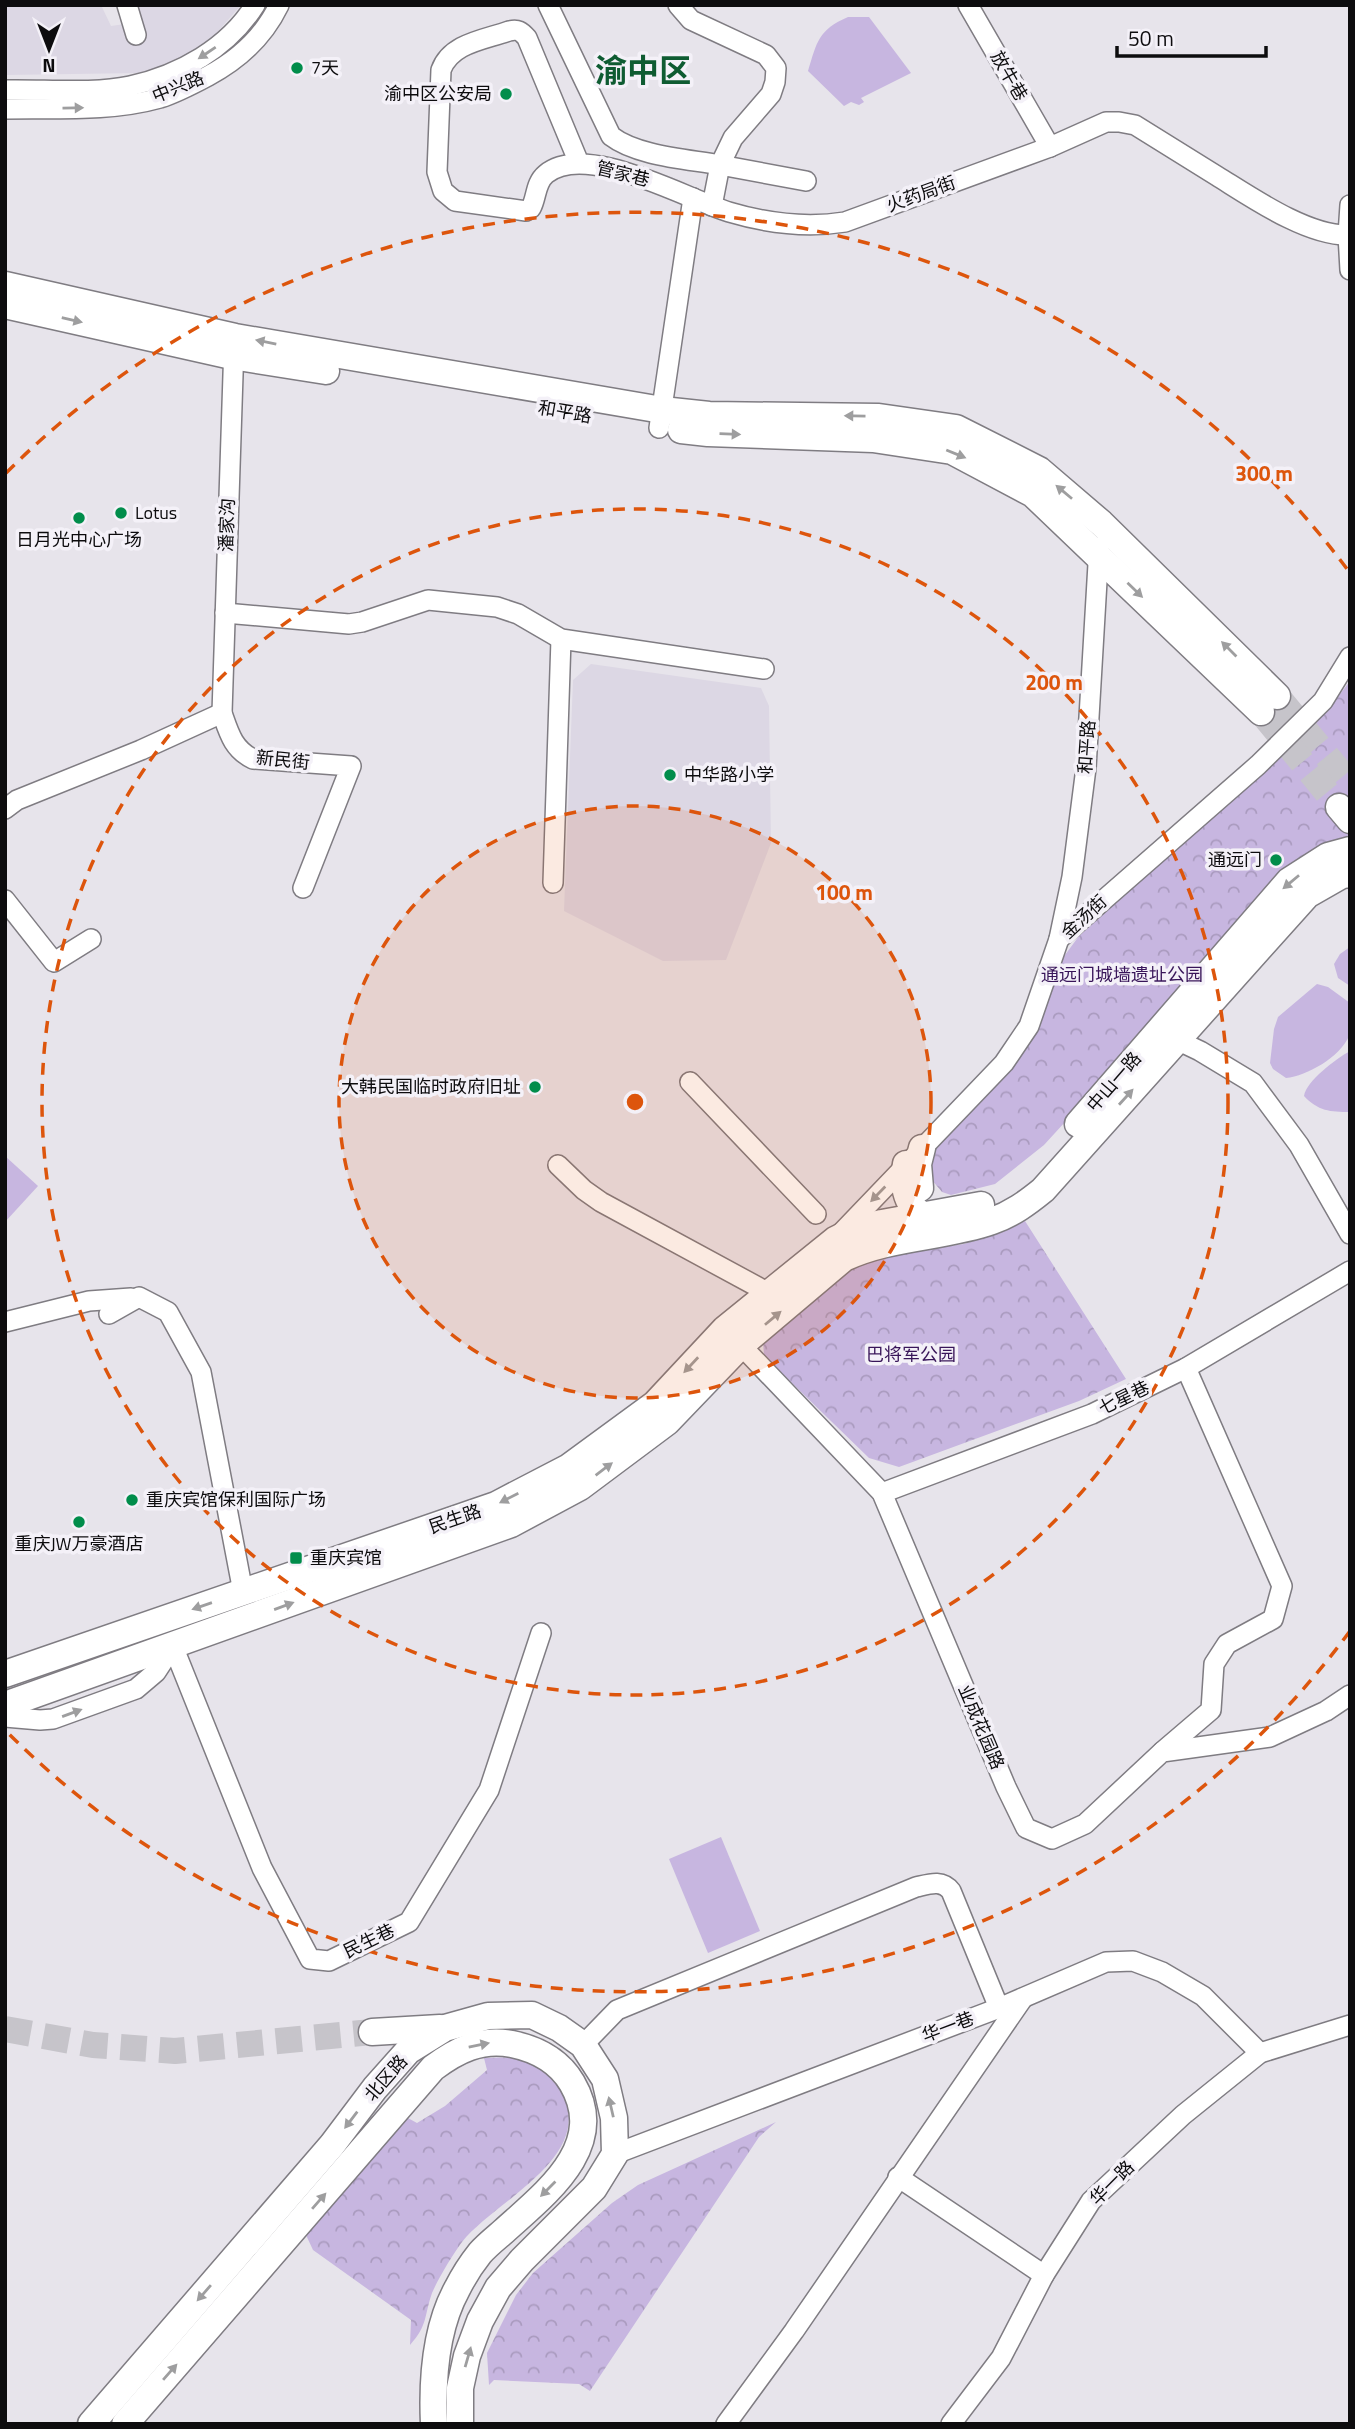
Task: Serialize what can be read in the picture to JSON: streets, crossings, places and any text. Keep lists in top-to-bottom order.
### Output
{
  "streets": {
    "main road": [
      "和平路",
      "中山一路",
      "民生路",
      "北区路"
    ],
    "street": [
      "放牛巷",
      "中兴路",
      "管家巷",
      "火药局街",
      "潘家沟",
      "新民街",
      "金汤街",
      "七星巷",
      "业成花园路",
      "民生巷",
      "华一巷",
      "华一路"
    ]
  },
  "crossings": [
    ["放牛巷", "火药局街"],
    ["管家巷", "火药局街"],
    ["和平路", "潘家沟"],
    ["和平路", "金汤街"],
    ["潘家沟", "新民街"],
    ["金汤街", "中山一路"],
    ["金汤街", "民生路"],
    ["中山一路", "民生路"],
    ["七星巷", "业成花园路"],
    ["民生路", "业成花园路"],
    ["民生路", "民生巷"],
    ["华一巷", "北区路"],
    ["华一巷", "华一路"]
  ],
  "districts": ["渝中区"],
  "parks": ["通远门城墙遗址公园", "巴将军公园"],
  "places": {
    "other": [
      "7天",
      "渝中区公安局",
      "Lotus",
      "日月光中心广场",
      "中华路小学",
      "通远门",
      "大韩民国临时政府旧址",
      "重庆宾馆保利国际广场",
      "重庆JW万豪酒店"
    ],
    "transit": ["重庆宾馆"]
  },
  "scale_bar": "50 m",
  "north": "bottom",
  "rings": ["300 m", "200 m", "100 m"]
}
